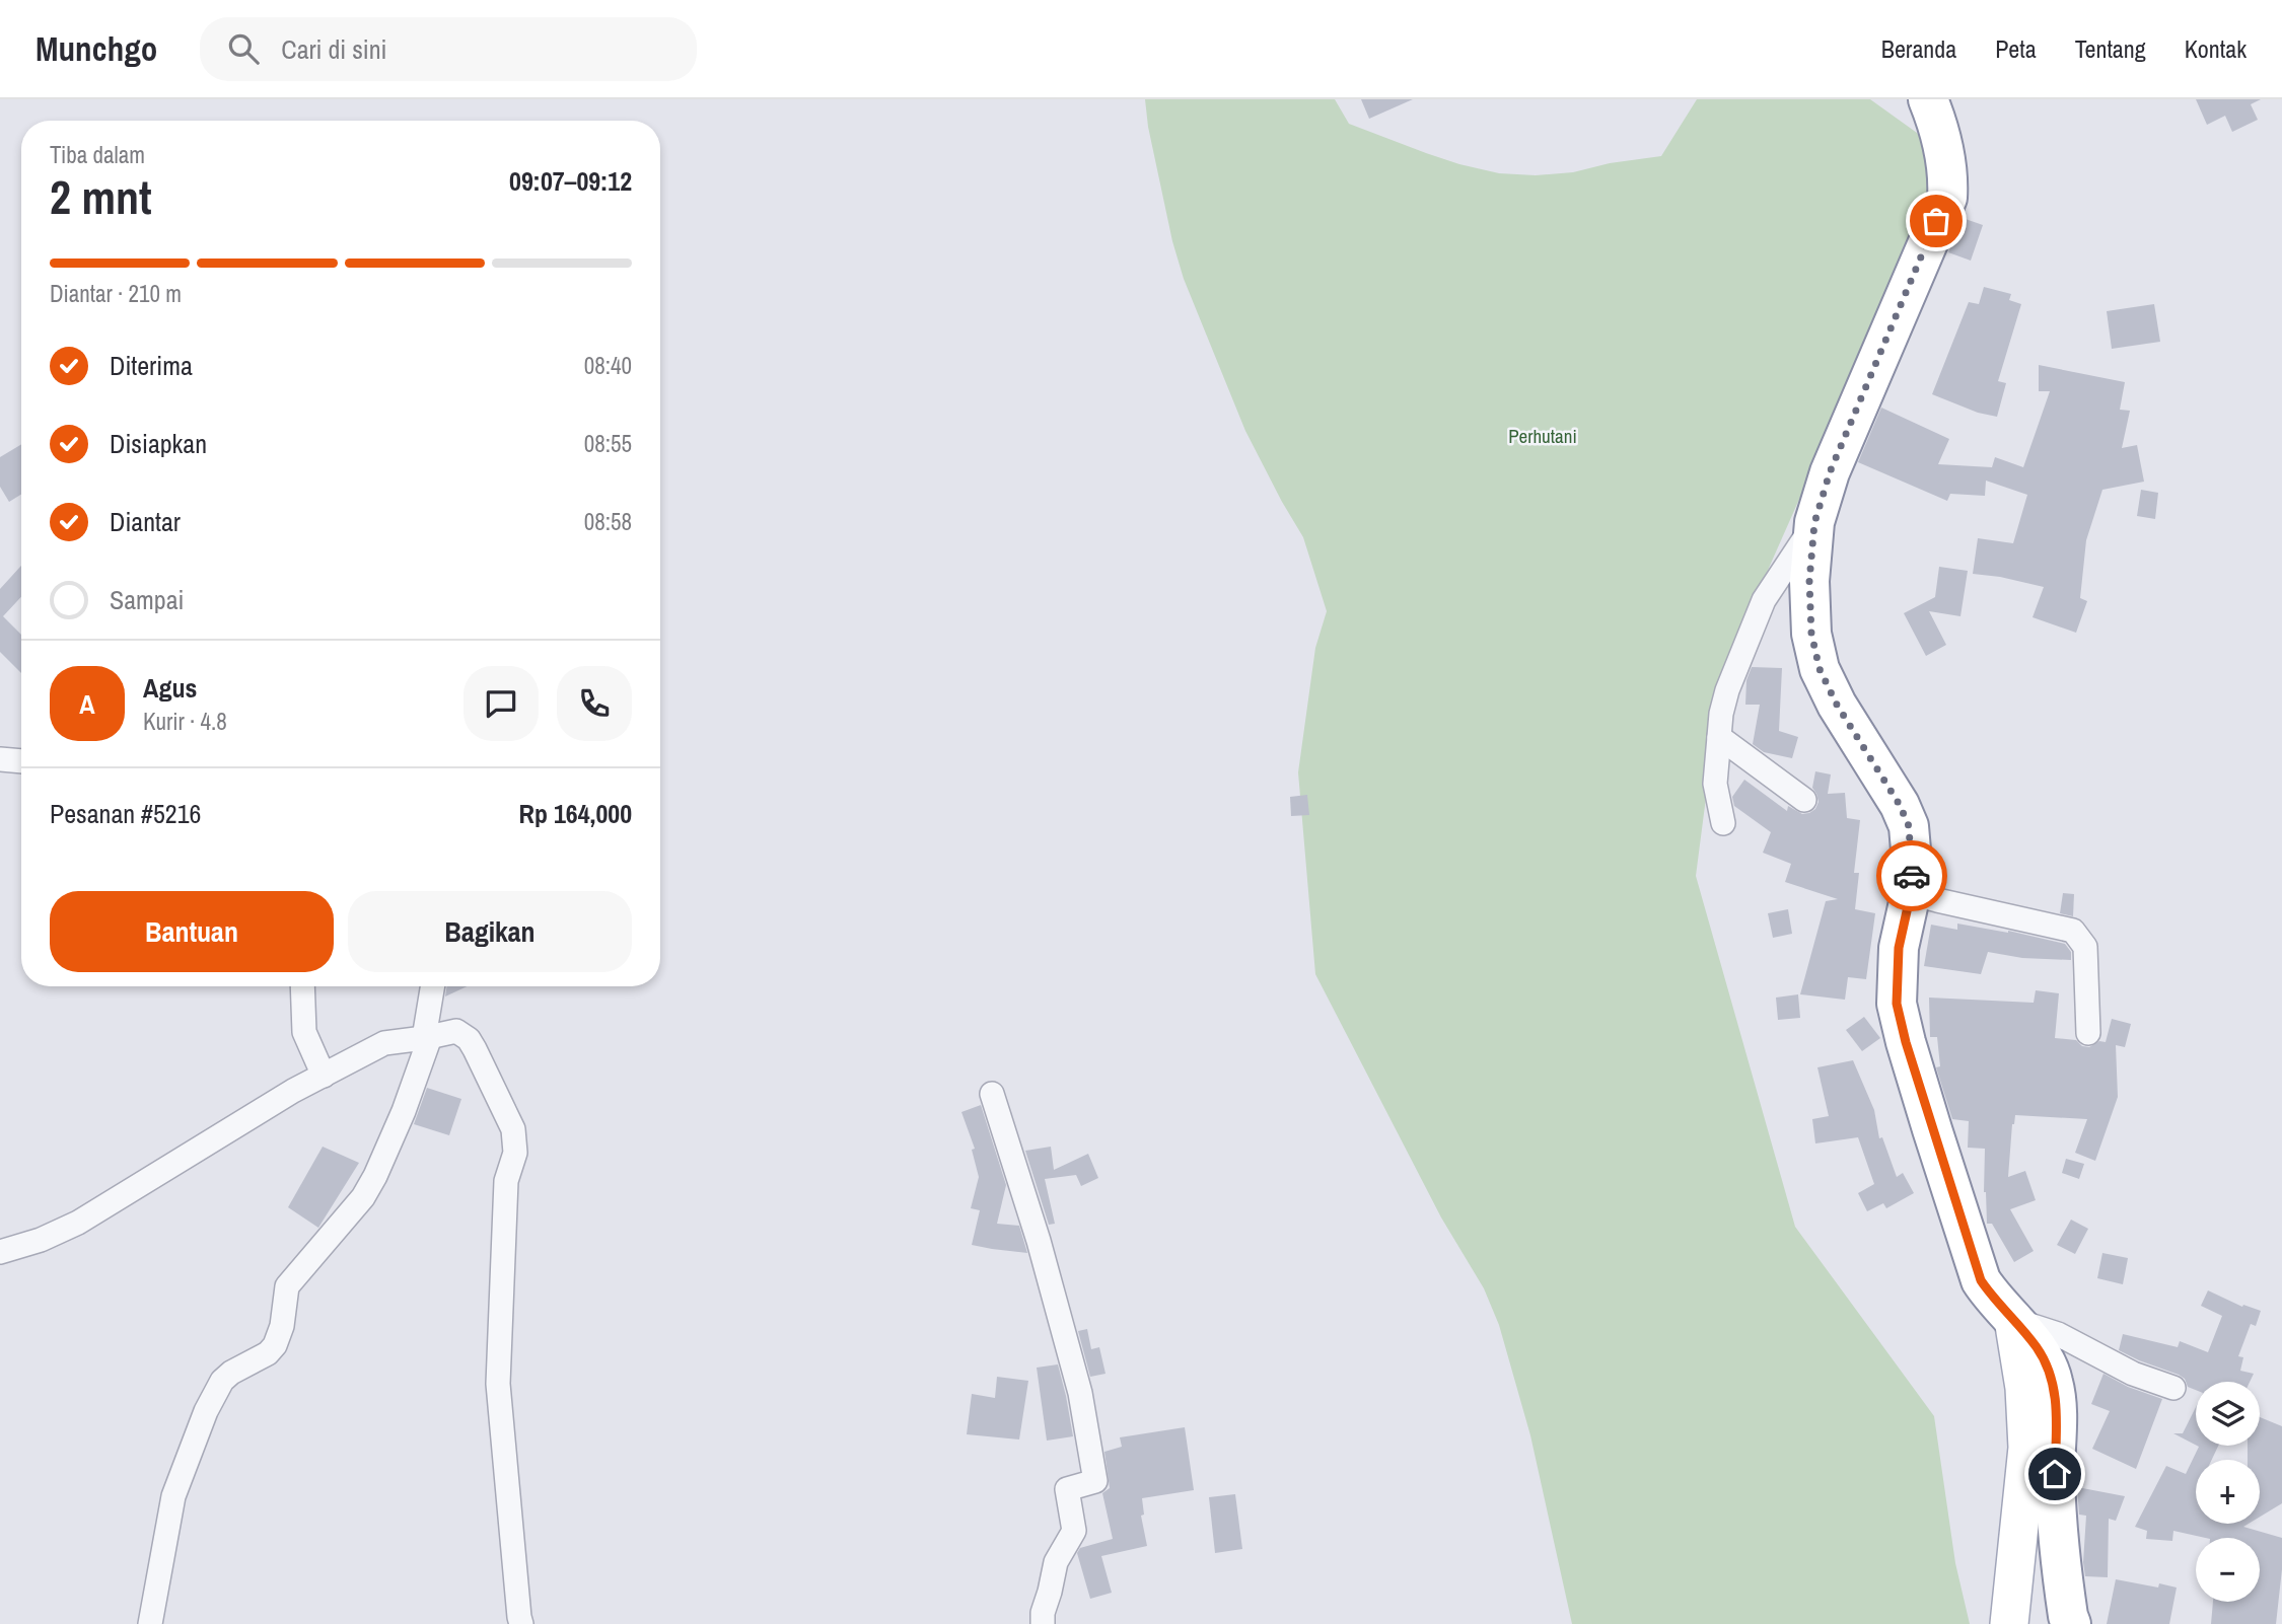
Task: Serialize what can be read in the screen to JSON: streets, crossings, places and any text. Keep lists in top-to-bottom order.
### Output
{
  "parks": ["Perhutani"],
  "page": {
    "header": "Munchgo",
    "search": "Cari di sini",
    "nav": [
      "Beranda",
      "Peta",
      "Tentang",
      "Kontak"
    ],
    "heading": ["2 mnt", "Tiba dalam", "09:07–09:12"],
    "panel": [
      "Agus",
      "Kurir · 4.8",
      "Pesanan #5216",
      "Rp 164,000"
    ],
    "bar": "Diantar · 210 m",
    "list": [
      ["Diterima", "08:40"],
      ["Disiapkan", "08:55"],
      ["Diantar", "08:58"],
      "Sampai"
    ],
    "round": "A",
    "buttons": ["Bantuan", "Bagikan"],
    "map_buttons": ["+", "−"]
  }
}
